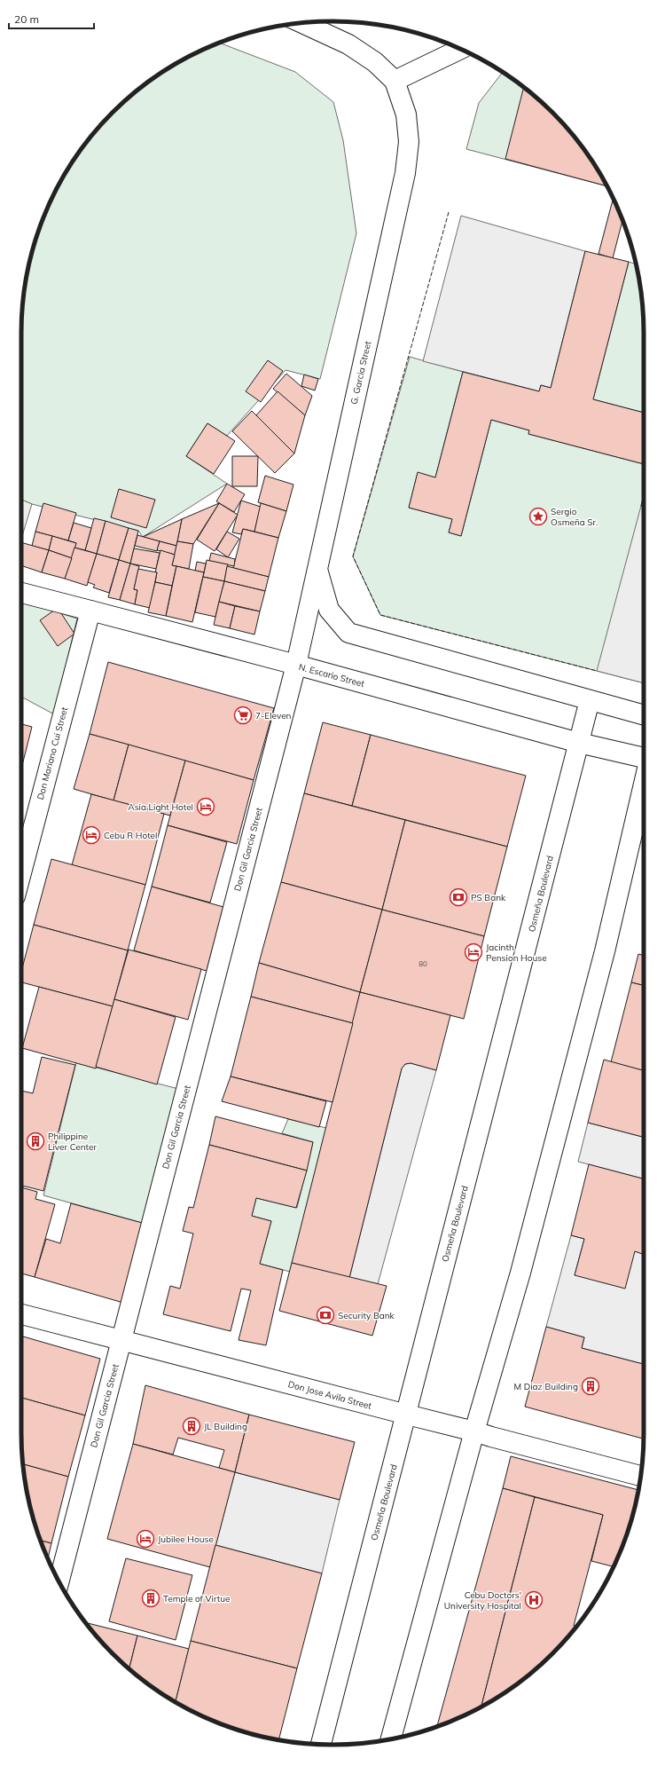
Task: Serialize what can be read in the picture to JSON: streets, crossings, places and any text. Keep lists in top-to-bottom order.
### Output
{
  "streets": {
    "main road": [
      "G. Garcia Street",
      "N. Escario Street",
      "Don Mariano Cui Street",
      "Don Gil Garcia Street",
      "Osmeña Boulevard",
      "Don Jose Avila Street"
    ]
  },
  "crossings": [
    ["G. Garcia Street", "N. Escario Street"],
    ["G. Garcia Street", "Don Gil Garcia Street"],
    ["N. Escario Street", "Don Mariano Cui Street"],
    ["N. Escario Street", "Don Gil Garcia Street"],
    ["N. Escario Street", "Osmeña Boulevard"],
    ["Don Gil Garcia Street", "Don Jose Avila Street"],
    ["Osmeña Boulevard", "Don Jose Avila Street"]
  ],
  "places": {
    "place": ["Sergio Osmeña Sr."],
    "supermarket": ["7-Eleven"],
    "hotel": [
      "Asia Light Hotel",
      "Cebu R Hotel",
      "Jacinth Pension House",
      "Jubilee House"
    ],
    "bank": ["PS Bank", "Security Bank"],
    "building": [
      "Philippine Liver Center",
      "M Diaz Building",
      "JL Building",
      "Temple of Virtue"
    ],
    "hospital": ["Cebu Doctors' University Hospital"]
  },
  "house_numbers": ["80"],
  "scale_bar": "20 m"
}
